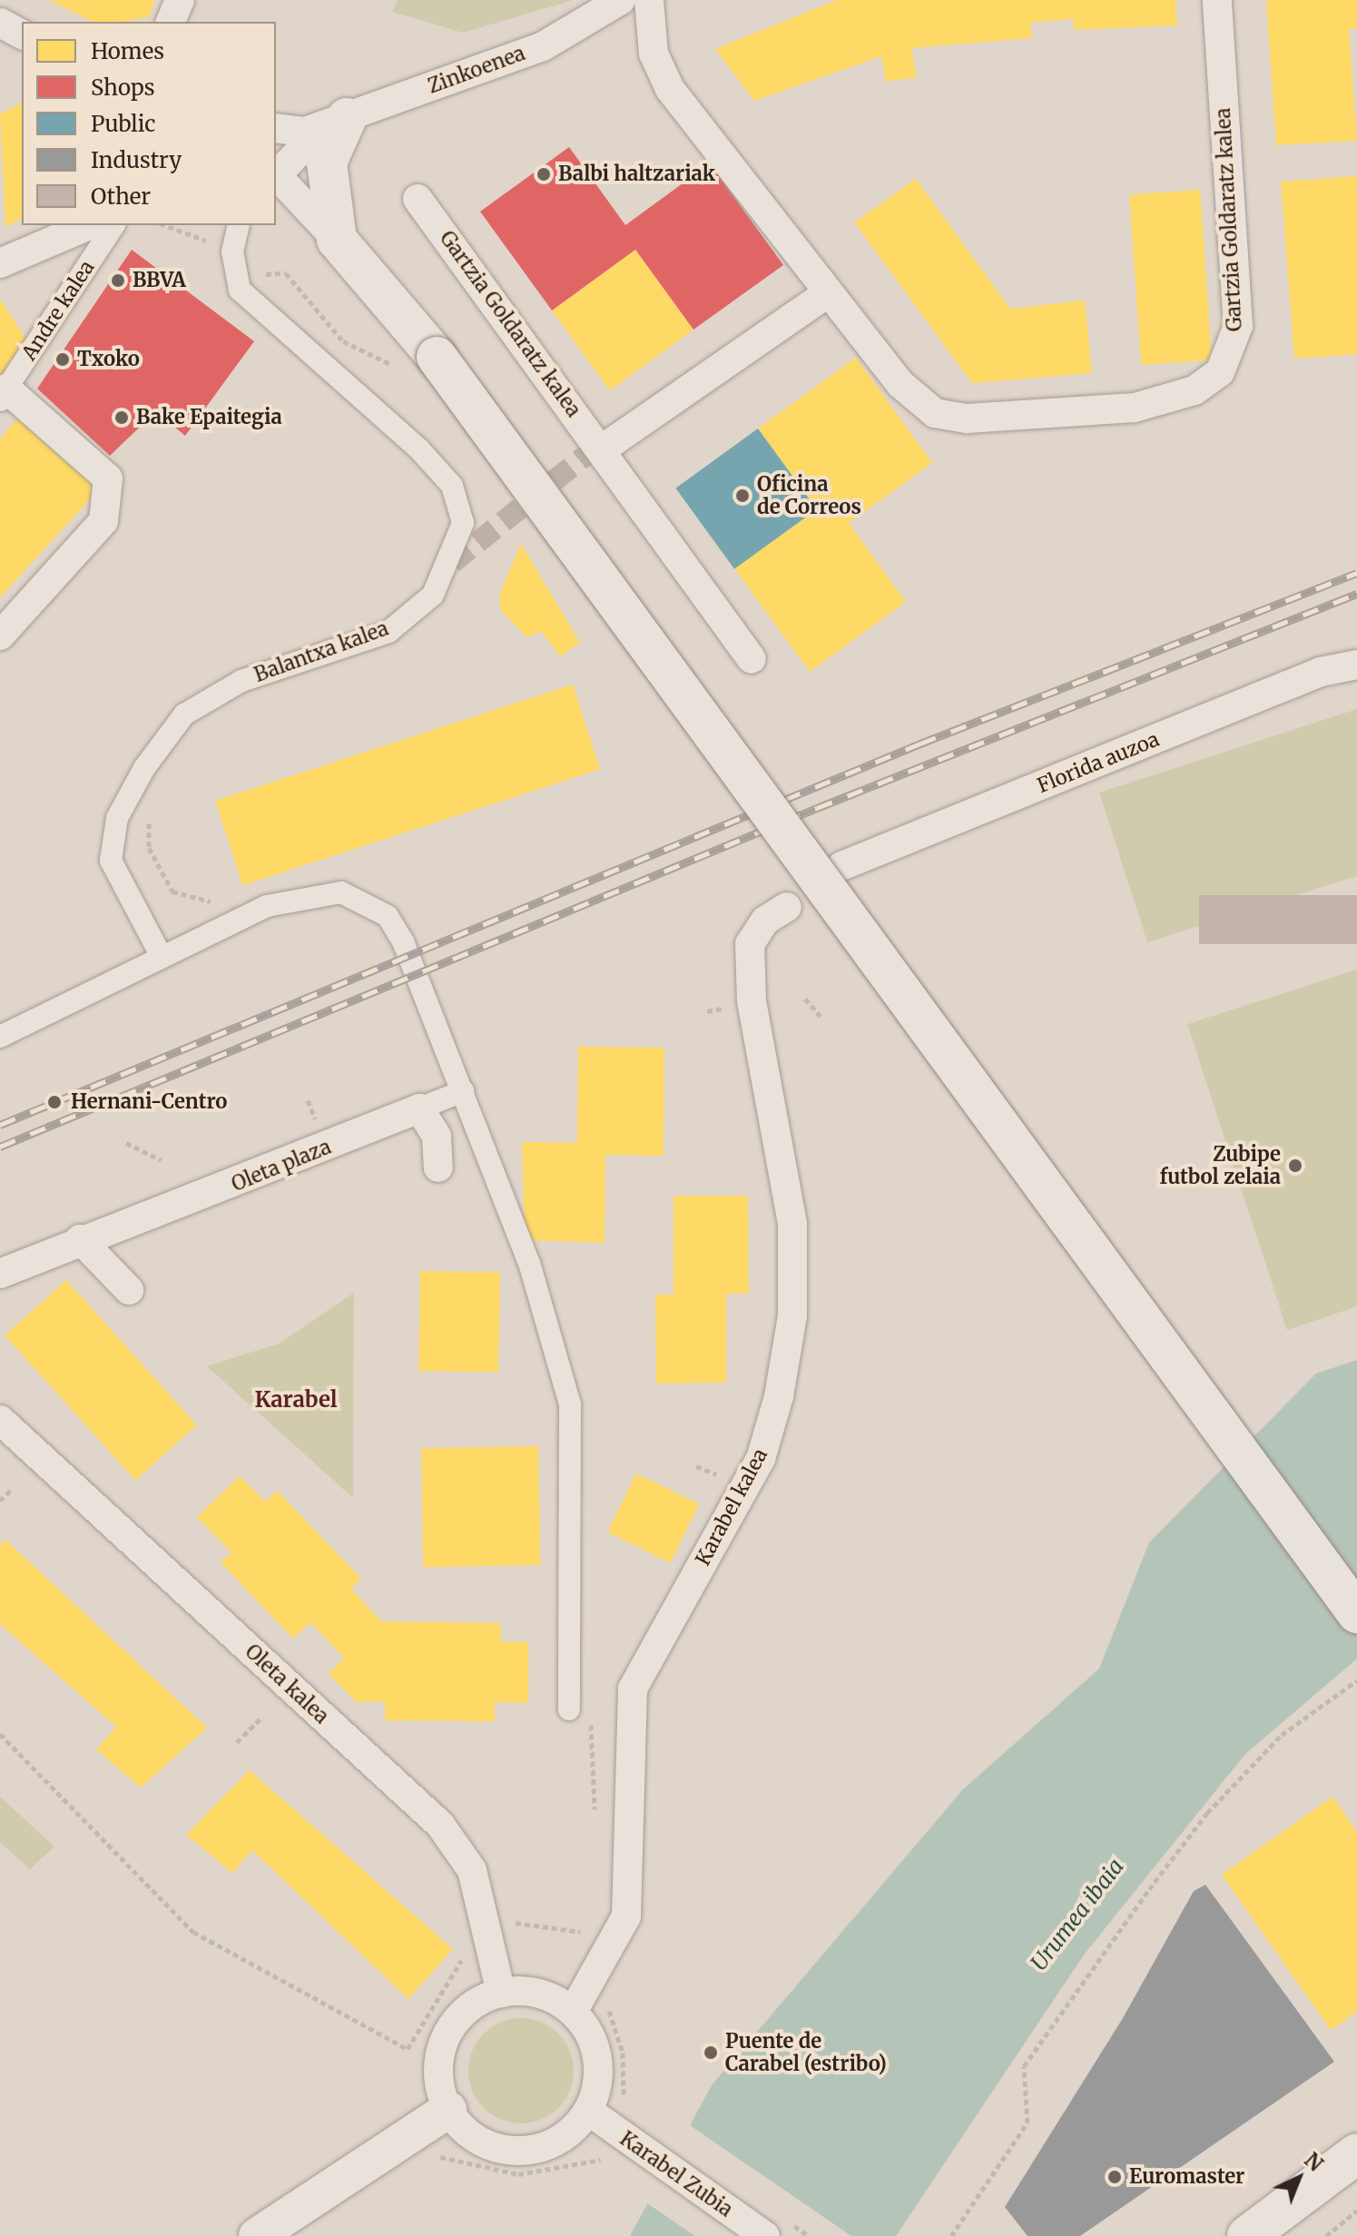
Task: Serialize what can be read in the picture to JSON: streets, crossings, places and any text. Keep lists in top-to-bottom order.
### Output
{
  "streets": {
    "street": [
      "Zinkoenea",
      "Gartzia Goldaratz kalea",
      "Andre kalea",
      "Balantxa kalea",
      "Florida auzoa",
      "Oleta plaza",
      "Karabel kalea",
      "Oleta kalea",
      "Karabel Zubia"
    ]
  },
  "crossings": [
    ["Karabel kalea", "Oleta kalea"],
    ["Karabel kalea", "Karabel Zubia"],
    ["Oleta kalea", "Karabel Zubia"]
  ],
  "districts": ["Karabel"],
  "water": ["Urumea ibaia"],
  "places": [
    "Balbi haltzariak",
    "BBVA",
    "Txoko",
    "Bake Epaitegia",
    "Oficina de Correos",
    "Hernani-Centro",
    "Zubipe futbol zelaia",
    "Puente de Carabel (estribo)",
    "Euromaster"
  ],
  "legend": [
    "Homes",
    "Shops",
    "Public",
    "Industry",
    "Other"
  ],
  "north": "top right"
}
